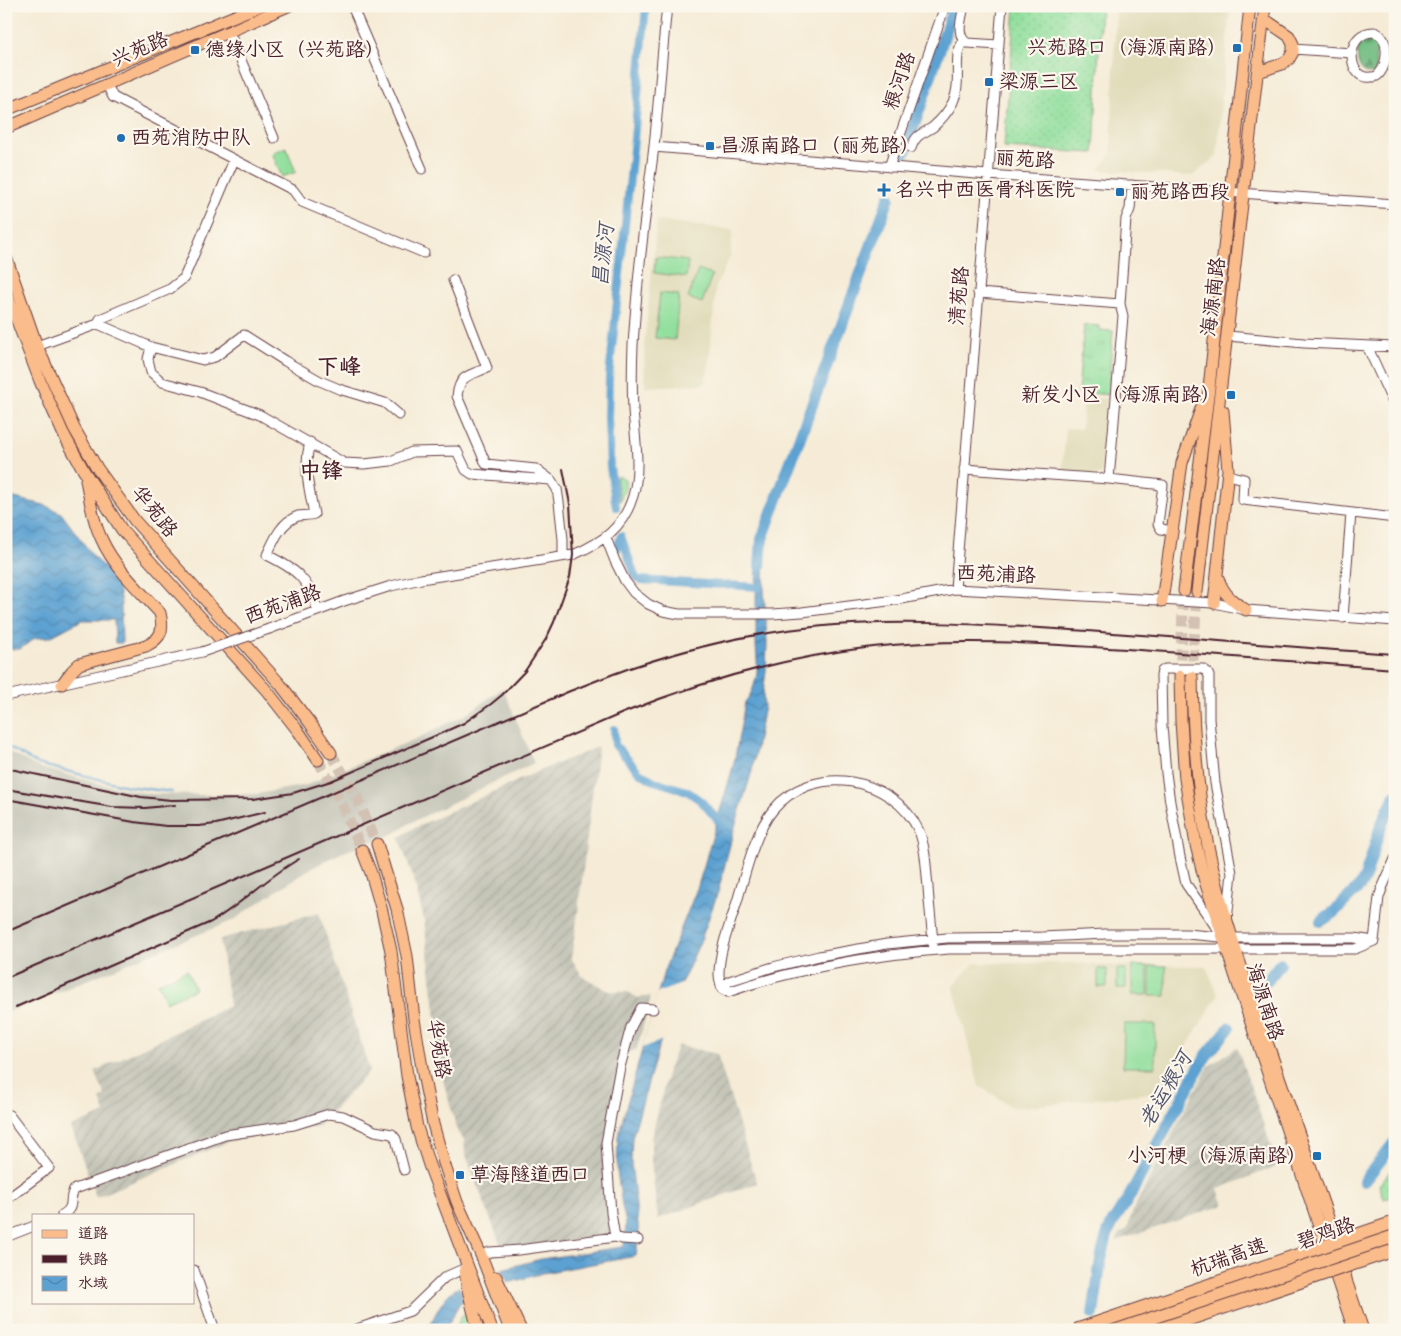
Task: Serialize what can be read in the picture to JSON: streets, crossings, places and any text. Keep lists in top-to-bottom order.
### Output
{
  "streets": {
    "highway": ["碧鸡路", "杭瑞高速"],
    "main road": ["兴苑路", "海源南路", "华苑路"],
    "street": [
      "粮河路",
      "丽苑路",
      "清苑路",
      "西苑浦路"
    ]
  },
  "crossings": [
    ["粮河路", "丽苑路"],
    ["丽苑路", "清苑路"],
    ["丽苑路", "海源南路"],
    ["清苑路", "西苑浦路"],
    ["海源南路", "碧鸡路"]
  ],
  "districts": ["下峰", "中锋"],
  "water": ["昌源河", "老运粮河"],
  "places": {
    "transit": [
      "兴苑路口（海源南路）",
      "德缘小区（兴苑路）",
      "梁源三区",
      "昌源南路口（丽苑路）",
      "丽苑路西段",
      "新发小区（海源南路）",
      "小河梗（海源南路）",
      "草海隧道西口"
    ],
    "other": ["西苑消防中队"],
    "health": ["名兴中西医骨科医院"]
  },
  "legend": ["道路", "铁路", "水域"]
}
